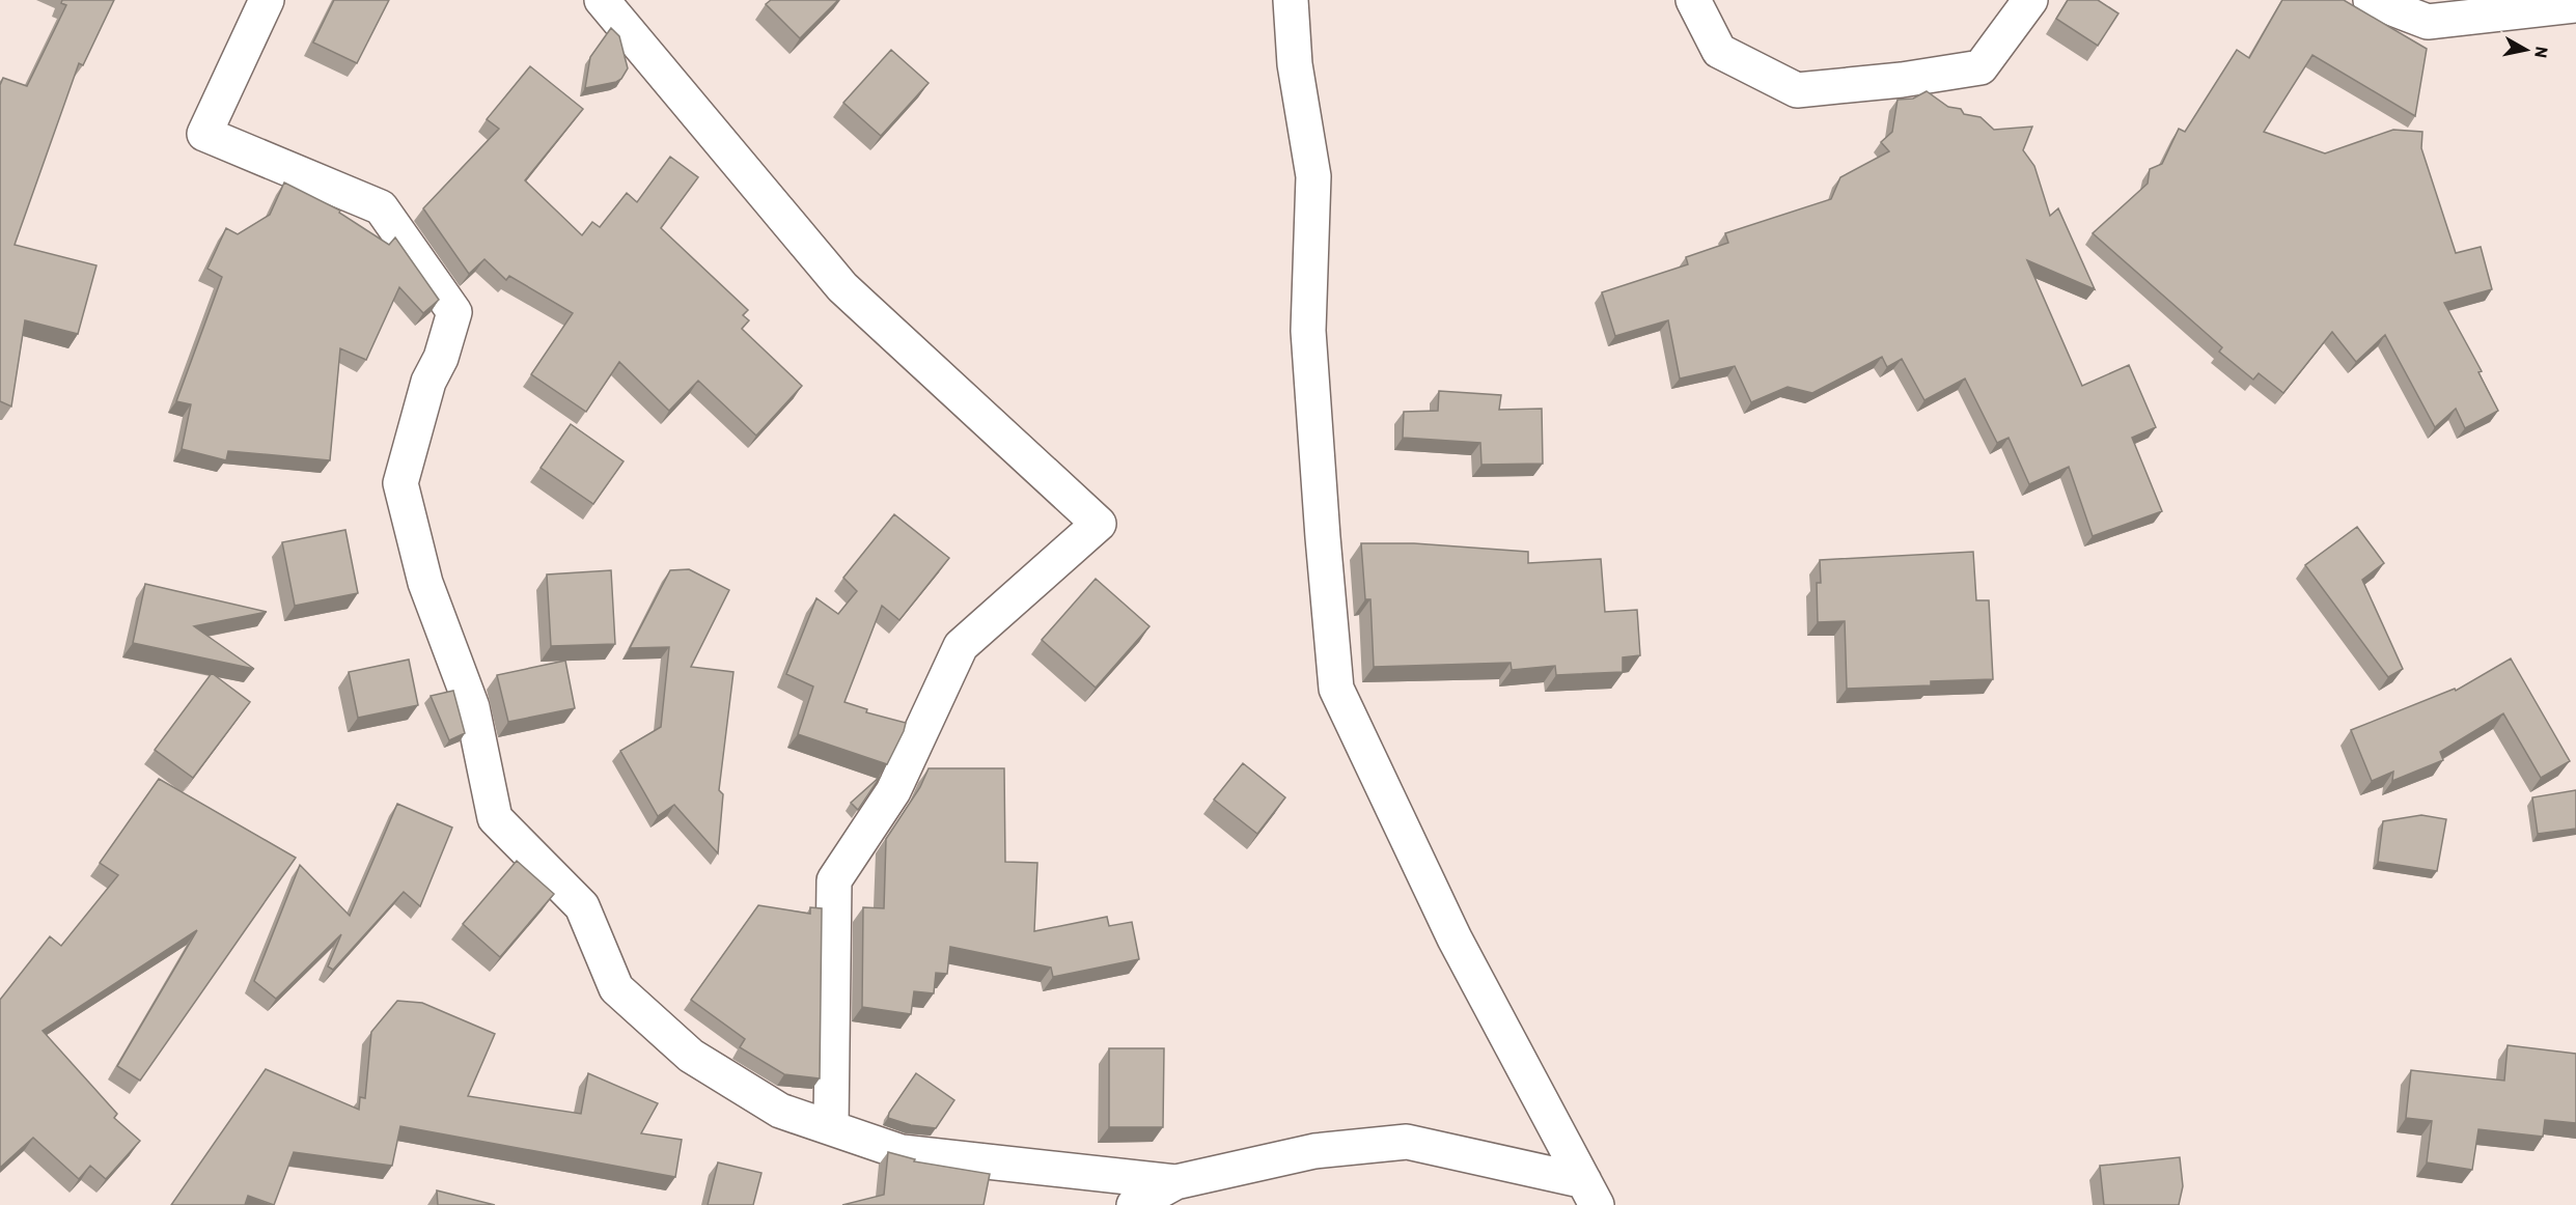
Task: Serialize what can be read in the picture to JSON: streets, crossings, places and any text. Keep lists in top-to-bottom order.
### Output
{
  "north": "right"
}
